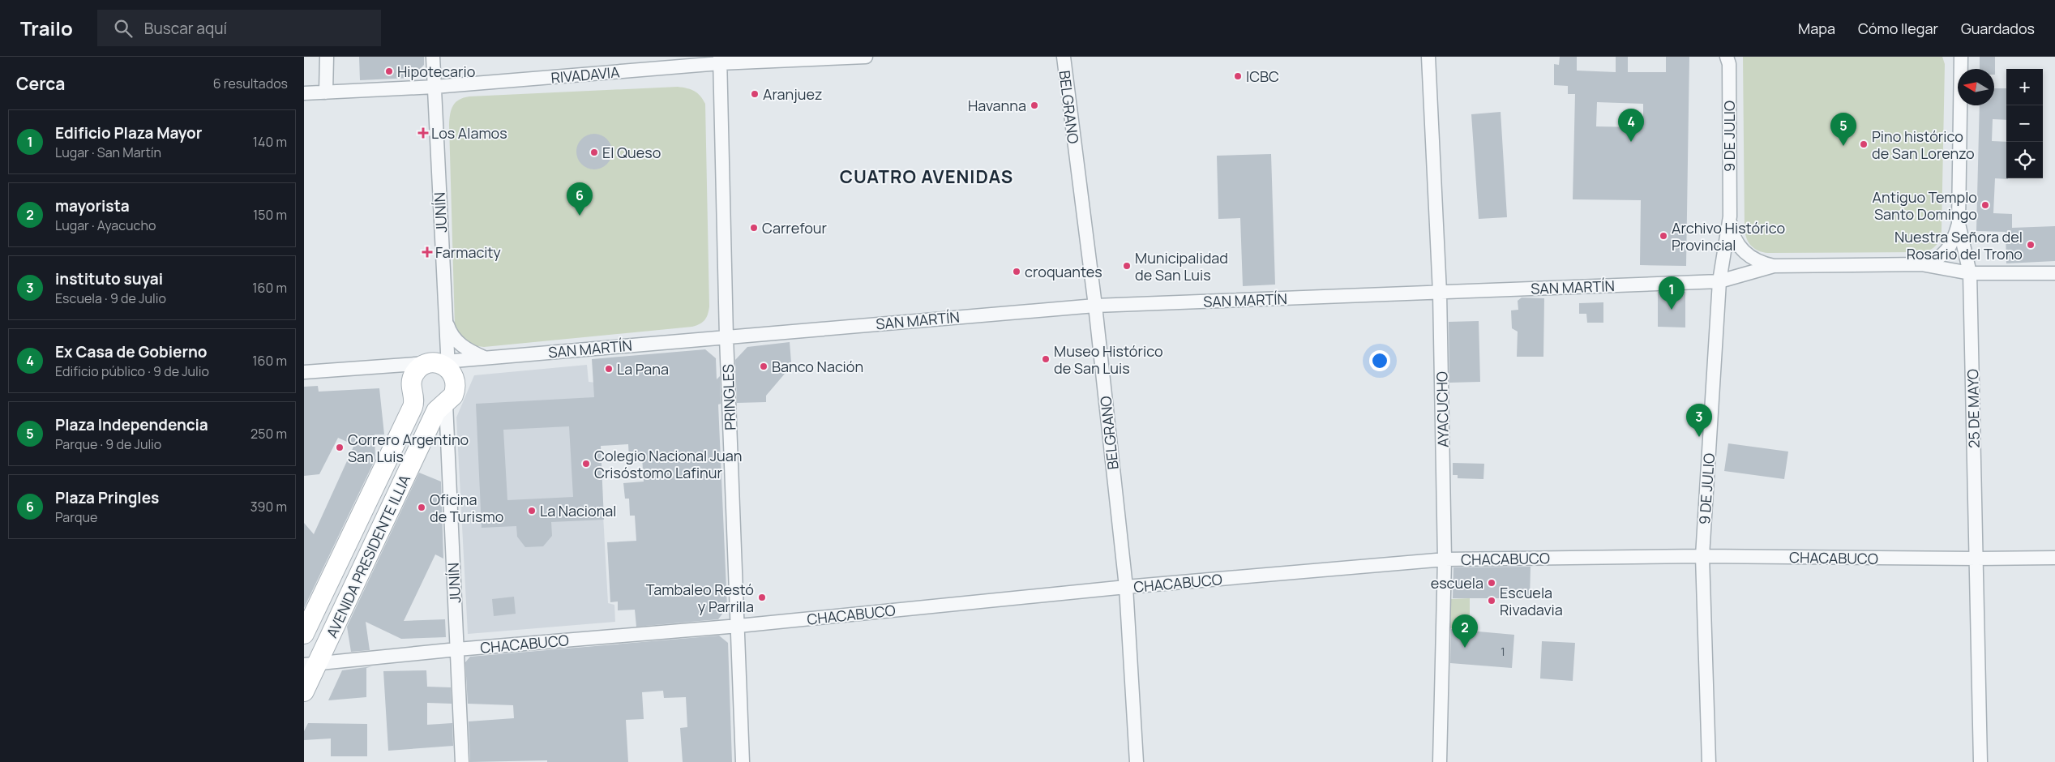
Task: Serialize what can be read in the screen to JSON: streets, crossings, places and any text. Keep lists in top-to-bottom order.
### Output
{
  "streets": {
    "street": [
      "RIVADAVIA",
      "BELGRANO",
      "9 DE JULIO",
      "JUNÍN",
      "SAN MARTÍN",
      "PRINGLES",
      "25 DE MAYO",
      "AYACUCHO",
      "AVENIDA PRESIDENTE ILLIA",
      "CHACABUCO"
    ]
  },
  "crossings": [
    ["RIVADAVIA", "JUNÍN"],
    ["RIVADAVIA", "PRINGLES"],
    ["BELGRANO", "SAN MARTÍN"],
    ["BELGRANO", "CHACABUCO"],
    ["9 DE JULIO", "SAN MARTÍN"],
    ["9 DE JULIO", "CHACABUCO"],
    ["JUNÍN", "SAN MARTÍN"],
    ["JUNÍN", "AVENIDA PRESIDENTE ILLIA"],
    ["JUNÍN", "CHACABUCO"],
    ["SAN MARTÍN", "PRINGLES"],
    ["SAN MARTÍN", "25 DE MAYO"],
    ["SAN MARTÍN", "AYACUCHO"],
    ["SAN MARTÍN", "AVENIDA PRESIDENTE ILLIA"],
    ["PRINGLES", "CHACABUCO"],
    ["25 DE MAYO", "CHACABUCO"],
    ["AYACUCHO", "CHACABUCO"],
    ["AVENIDA PRESIDENTE ILLIA", "CHACABUCO"]
  ],
  "districts": ["CUATRO AVENIDAS"],
  "places": {
    "other": [
      "Hipotecario",
      "ICBC",
      "Aranjuez",
      "Havanna",
      "Pino histórico de San Lorenzo",
      "El Queso",
      "Antiguo Templo Santo Domingo",
      "Carrefour",
      "Archivo Histórico Provincial",
      "Nuestra Señora del Rosario del Trono",
      "Municipalidad de San Luis",
      "croquantes",
      "Museo Histórico de San Luis",
      "Banco Nación",
      "La Pana",
      "Correro Argentino San Luis",
      "Colegio Nacional Juan Crisóstomo Lafinur",
      "Oficina de Turismo",
      "La Nacional",
      "escuela",
      "Tambaleo Restó y Parrilla",
      "Escuela Rivadavia"
    ],
    "health": ["Los Alamos", "Farmacity"]
  },
  "house_numbers": ["1"],
  "north": "left",
  "page": {
    "header": "Trailo",
    "search": "Buscar aquí",
    "nav": ["Mapa", "Cómo llegar", "Guardados"],
    "heading": ["Cerca", "6 resultados"],
    "map_buttons": ["+", "−"],
    "pins": [
      "4",
      "5",
      "6",
      "1",
      "3",
      "2"
    ],
    "list": [
      {
        "mark": "1",
        "name": "Edificio Plaza Mayor",
        "note": "Lugar · San Martín",
        "value": "140 m"
      },
      {
        "mark": "2",
        "name": "mayorista",
        "note": "Lugar · Ayacucho",
        "value": "150 m"
      },
      {
        "mark": "3",
        "name": "instituto suyai",
        "note": "Escuela · 9 de Julio",
        "value": "160 m"
      },
      {
        "mark": "4",
        "name": "Ex Casa de Gobierno",
        "note": "Edificio público · 9 de Julio",
        "value": "160 m"
      },
      {
        "mark": "5",
        "name": "Plaza Independencia",
        "note": "Parque · 9 de Julio",
        "value": "250 m"
      },
      {
        "mark": "6",
        "name": "Plaza Pringles",
        "note": "Parque",
        "value": "390 m"
      }
    ]
  }
}
